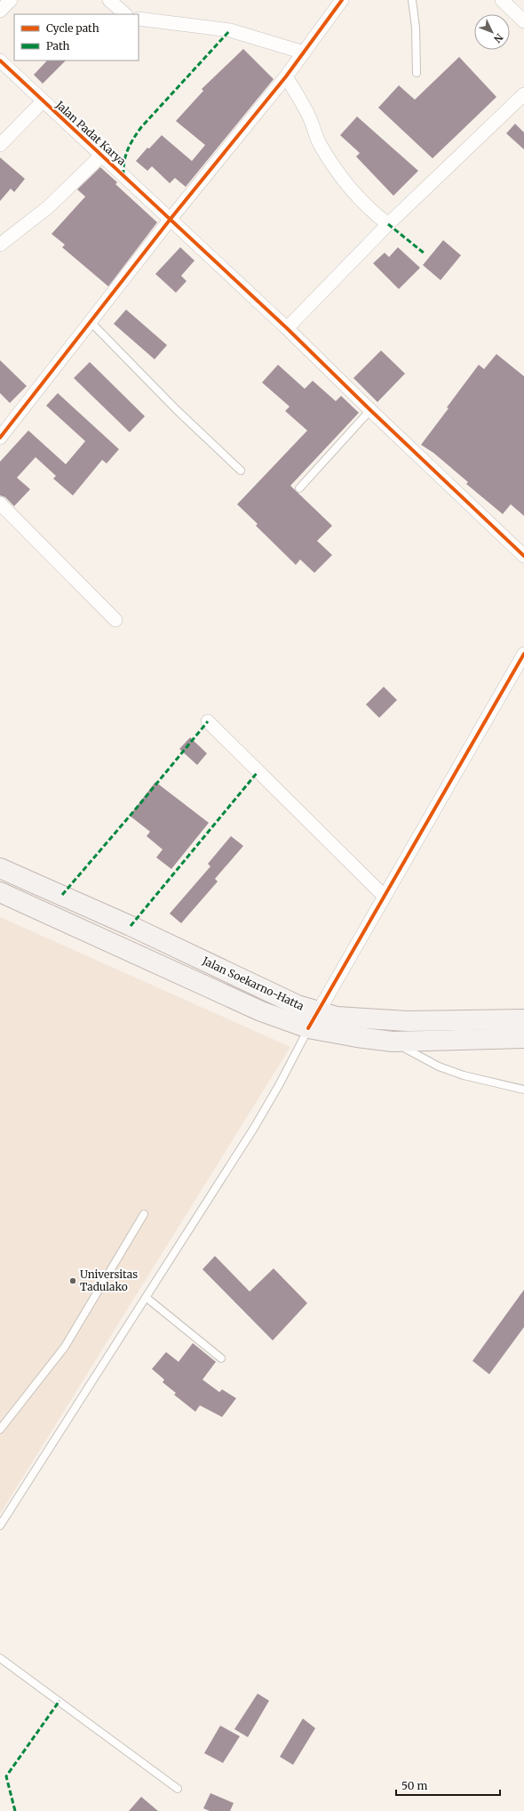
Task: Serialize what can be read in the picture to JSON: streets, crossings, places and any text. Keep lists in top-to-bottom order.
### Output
{
  "streets": {
    "main road": ["Jalan Soekarno-Hatta"],
    "street": ["Jalan Padat Karya"]
  },
  "places": ["Universitas Tadulako"],
  "legend": ["Cycle path", "Path"],
  "scale_bar": "50 m",
  "north": "bottom right"
}
